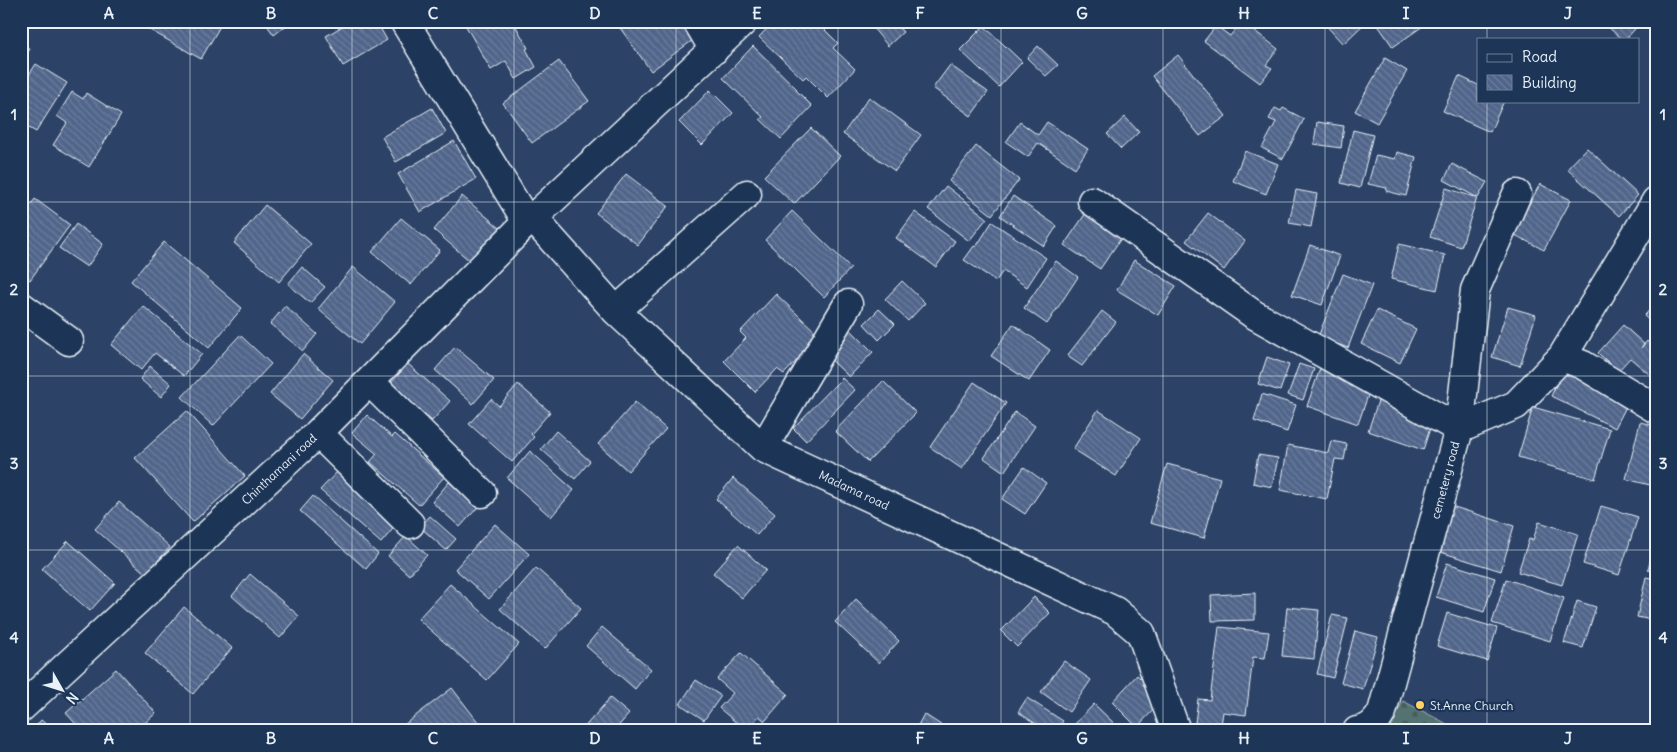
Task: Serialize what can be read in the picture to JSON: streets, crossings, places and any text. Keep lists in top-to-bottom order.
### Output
{
  "streets": {
    "street": ["Chinthamani road", "cemetery road", "Madama road"]
  },
  "crossings": [
    ["Chinthamani road", "Madama road"]
  ],
  "places": ["St.Anne Church"],
  "legend": ["Road", "Building"],
  "north": "bottom right",
  "grid": {
    "columns": [
      "A",
      "B",
      "C",
      "D",
      "E",
      "F",
      "G",
      "H",
      "I",
      "J"
    ],
    "rows": [
      "1",
      "2",
      "3",
      "4"
    ]
  }
}
